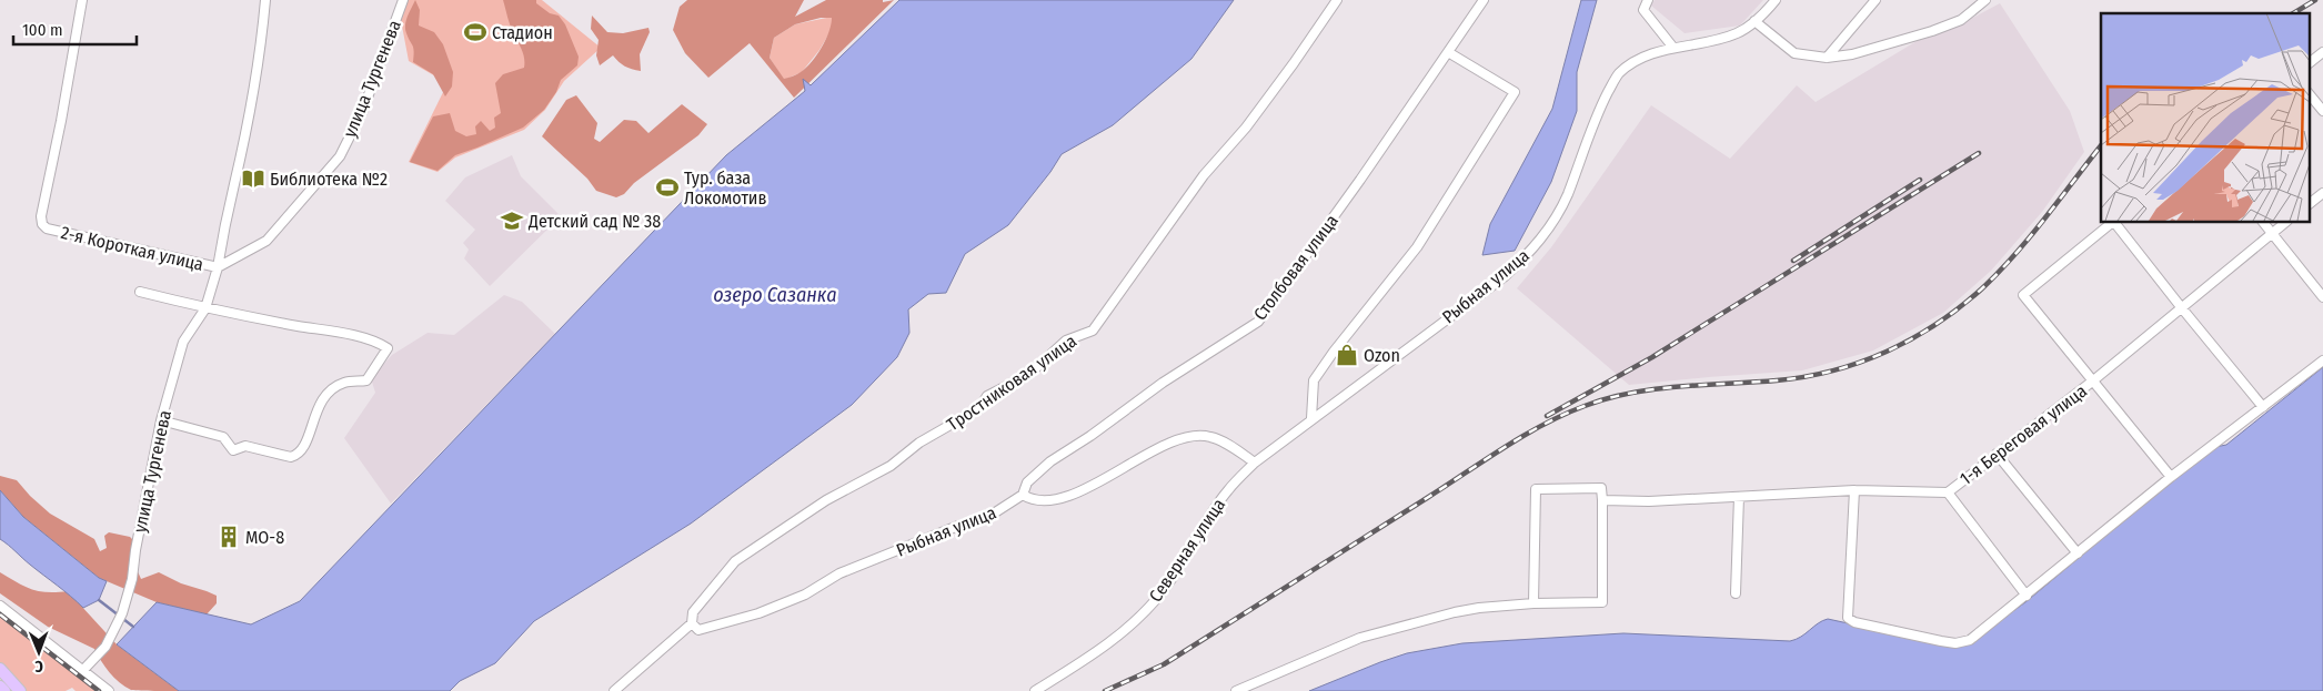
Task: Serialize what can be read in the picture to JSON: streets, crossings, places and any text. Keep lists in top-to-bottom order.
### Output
{
  "streets": {
    "street": [
      "улица Тургенева",
      "2-я Короткая улица",
      "Столбовая улица",
      "Рыбная улица",
      "Тростниковая улица",
      "1-я Береговая улица",
      "Северная улица"
    ]
  },
  "crossings": [
    ["улица Тургенева", "2-я Короткая улица"],
    ["Столбовая улица", "Рыбная улица"],
    ["Рыбная улица", "Тростниковая улица"],
    ["Рыбная улица", "Северная улица"]
  ],
  "water": ["озеро Сазанка"],
  "places": {
    "sports": ["Стадион", "Тур. база Локомотив"],
    "library": ["Библиотека №2"],
    "school or university": ["Детский сад № 38"],
    "shop": ["Ozon"],
    "building": ["MO-8"]
  },
  "scale_bar": "100 m",
  "north": "bottom"
}
